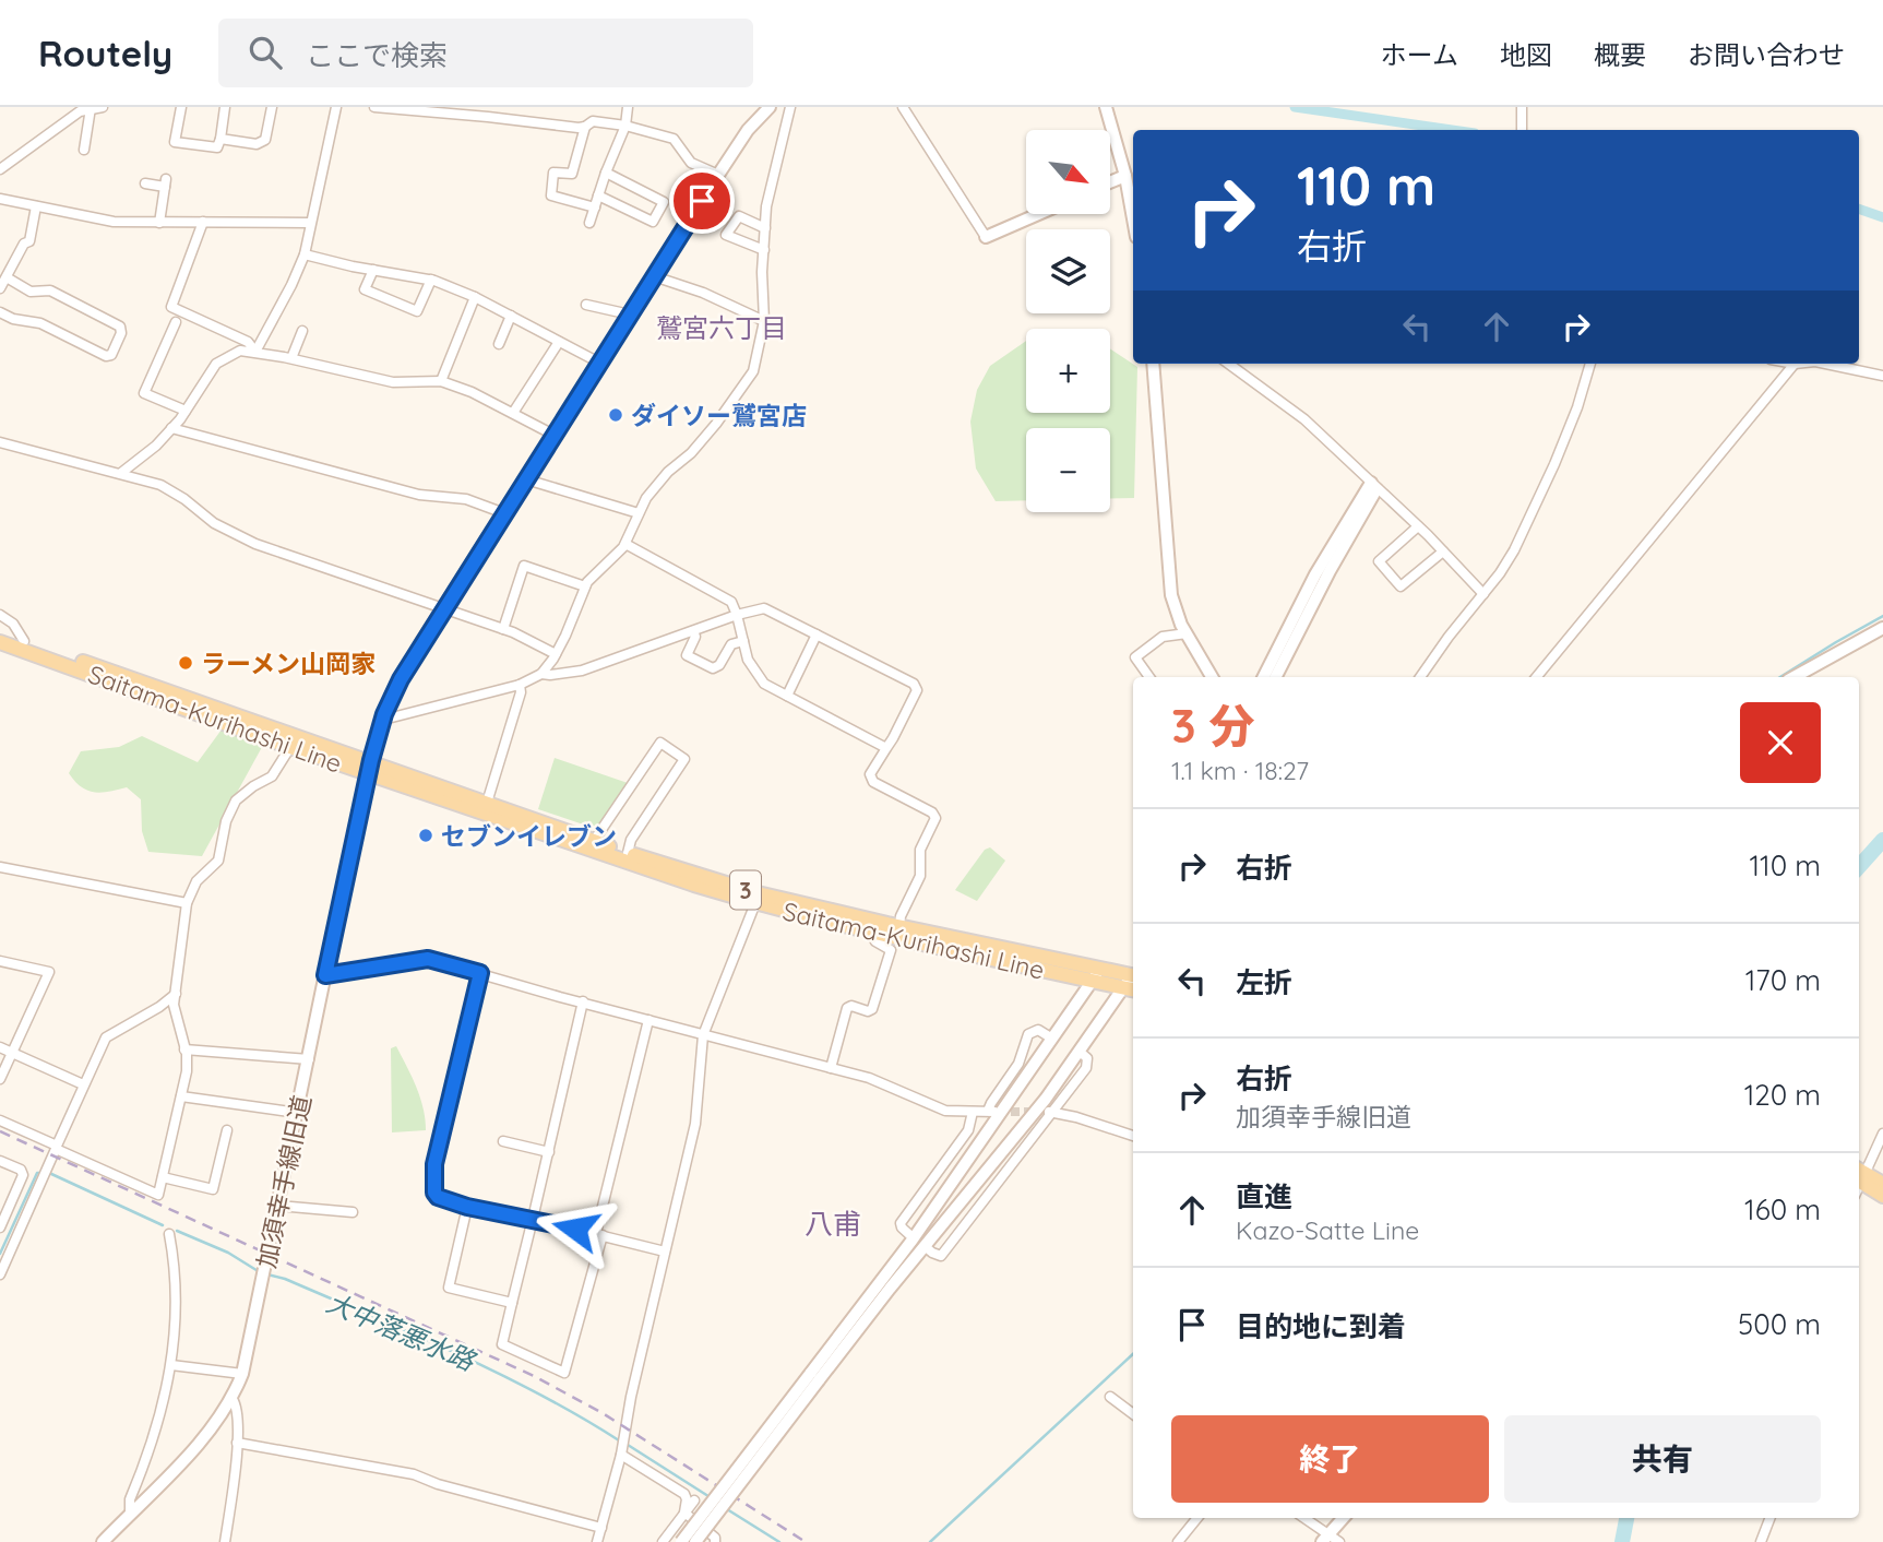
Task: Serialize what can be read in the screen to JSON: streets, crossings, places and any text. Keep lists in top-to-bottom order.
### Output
{
  "streets": {
    "main road": ["Saitama-Kurihashi Line", "3", "加須幸手線旧道"]
  },
  "crossings": [
    ["Saitama-Kurihashi Line", "加須幸手線旧道"]
  ],
  "districts": ["鷲宮六丁目", "八甫"],
  "water": ["大中落悪水路"],
  "places": ["ダイソー鷲宮店", "ラーメン山岡家", "セブンイレブン"],
  "north": "bottom right",
  "page": {
    "header": "Routely",
    "search": "ここで検索",
    "nav": [
      "ホーム",
      "地図",
      "概要",
      "お問い合わせ"
    ],
    "map_buttons": ["+", "−"],
    "turn": ["110 m", "右折"],
    "heading": ["3 分", "1.1 km · 18:27"],
    "list": [
      {
        "name": "右折",
        "value": "110 m"
      },
      {
        "name": "左折",
        "value": "170 m"
      },
      {
        "name": "右折",
        "note": "加須幸手線旧道",
        "value": "120 m"
      },
      {
        "name": "直進",
        "note": "Kazo-Satte Line",
        "value": "160 m"
      },
      {
        "name": "目的地に到着",
        "value": "500 m"
      }
    ],
    "buttons": ["終了", "共有"]
  }
}
